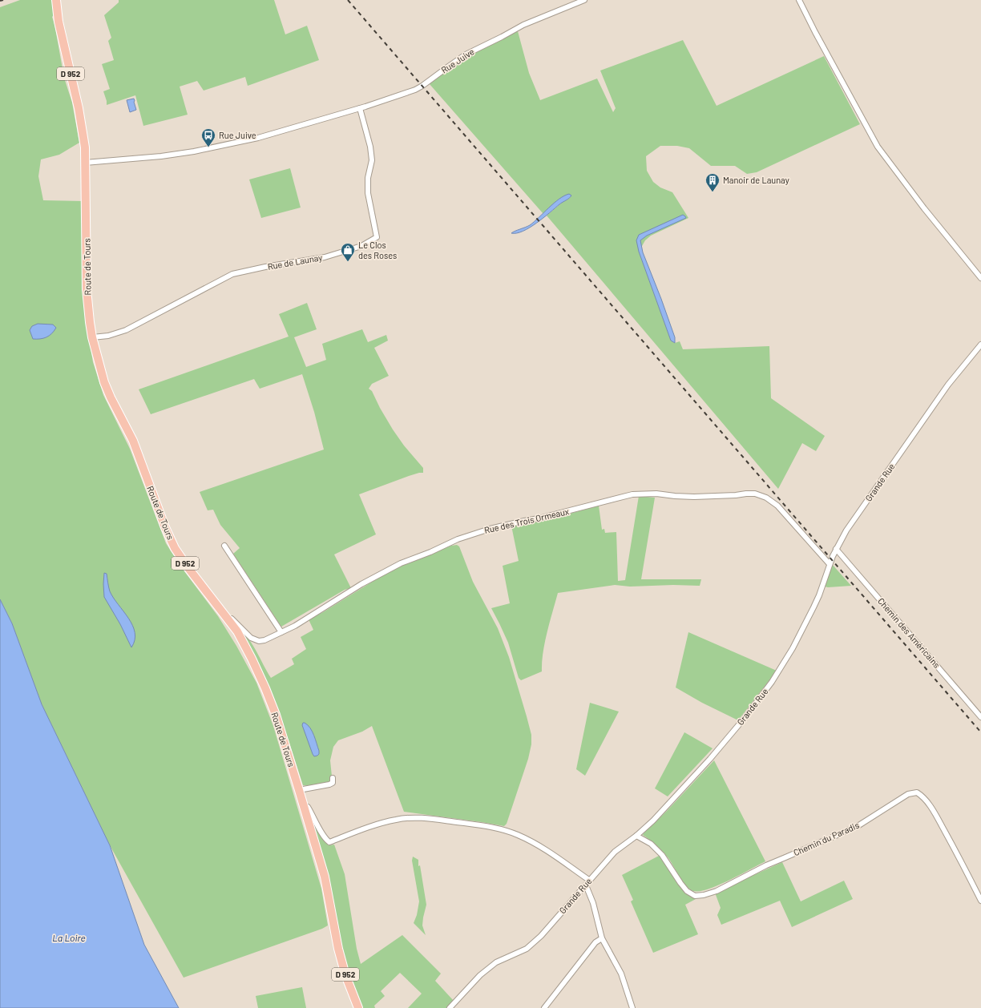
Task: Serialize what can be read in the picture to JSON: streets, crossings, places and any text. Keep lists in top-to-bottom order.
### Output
{
  "streets": {
    "main road": ["D 952", "Route de Tours"],
    "street": [
      "Rue Juive",
      "Rue de Launay",
      "Grande Rue",
      "Rue des Trois Ormeaux",
      "Chemin des Américains",
      "Chemin du Paradis"
    ]
  },
  "crossings": [
    ["Rue Juive", "Rue de Launay"],
    ["Rue Juive", "Route de Tours"],
    ["Rue de Launay", "Route de Tours"],
    ["Route de Tours", "Rue des Trois Ormeaux"],
    ["Grande Rue", "Rue des Trois Ormeaux"],
    ["Grande Rue", "Chemin des Américains"],
    ["Grande Rue", "Chemin du Paradis"]
  ],
  "water": ["La Loire"],
  "places": {
    "bus stop": ["Rue Juive"],
    "building": ["Manoir de Launay"],
    "shop": ["Le Clos des Roses"]
  }
}
